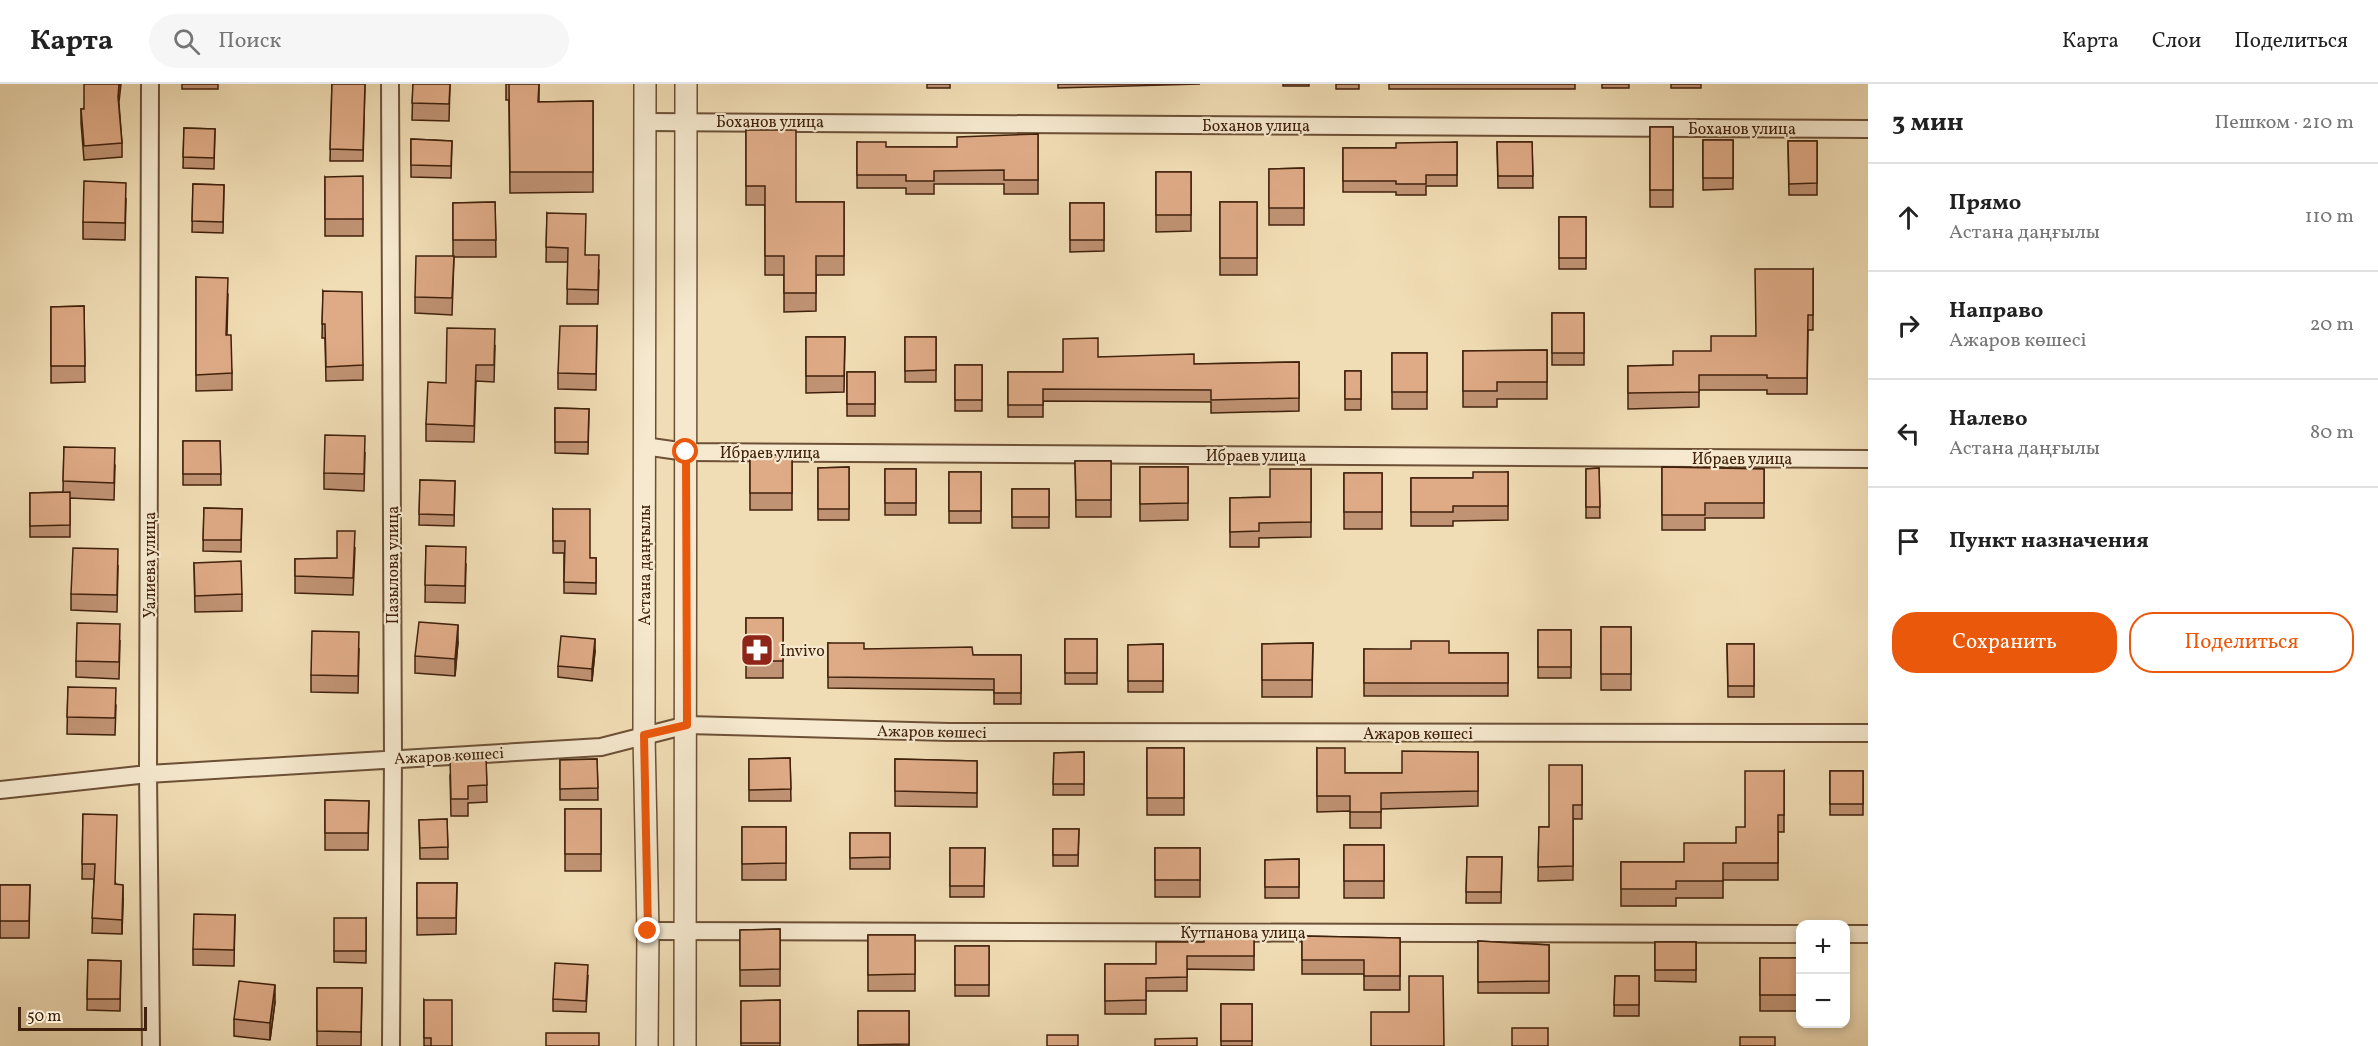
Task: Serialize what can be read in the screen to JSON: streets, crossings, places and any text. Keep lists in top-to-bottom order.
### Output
{
  "streets": {
    "street": [
      "Боханов улица",
      "Ибраев улица",
      "Уалиева улица",
      "Пазылова улица",
      "Астана даңғылы",
      "Ажаров көшесі",
      "Кутпанова улица"
    ]
  },
  "crossings": [
    ["Боханов улица", "Астана даңғылы"],
    ["Ибраев улица", "Астана даңғылы"],
    ["Уалиева улица", "Ажаров көшесі"],
    ["Пазылова улица", "Ажаров көшесі"],
    ["Астана даңғылы", "Ажаров көшесі"],
    ["Астана даңғылы", "Кутпанова улица"]
  ],
  "places": {
    "pharmacy": ["Invivo"]
  },
  "scale_bar": "50 m",
  "page": {
    "header": "Карта",
    "search": "Поиск",
    "nav": ["Карта", "Слои", "Поделиться"],
    "heading": ["3 мин", "Пешком · 210 m"],
    "list": [
      ["Прямо", "Астана даңғылы", "110 m"],
      ["Направо", "Ажаров көшесі", "20 m"],
      ["Налево", "Астана даңғылы", "80 m"],
      "Пункт назначения"
    ],
    "buttons": ["Сохранить", "Поделиться"],
    "map_buttons": ["+", "−"],
    "scale": "50 m"
  }
}
